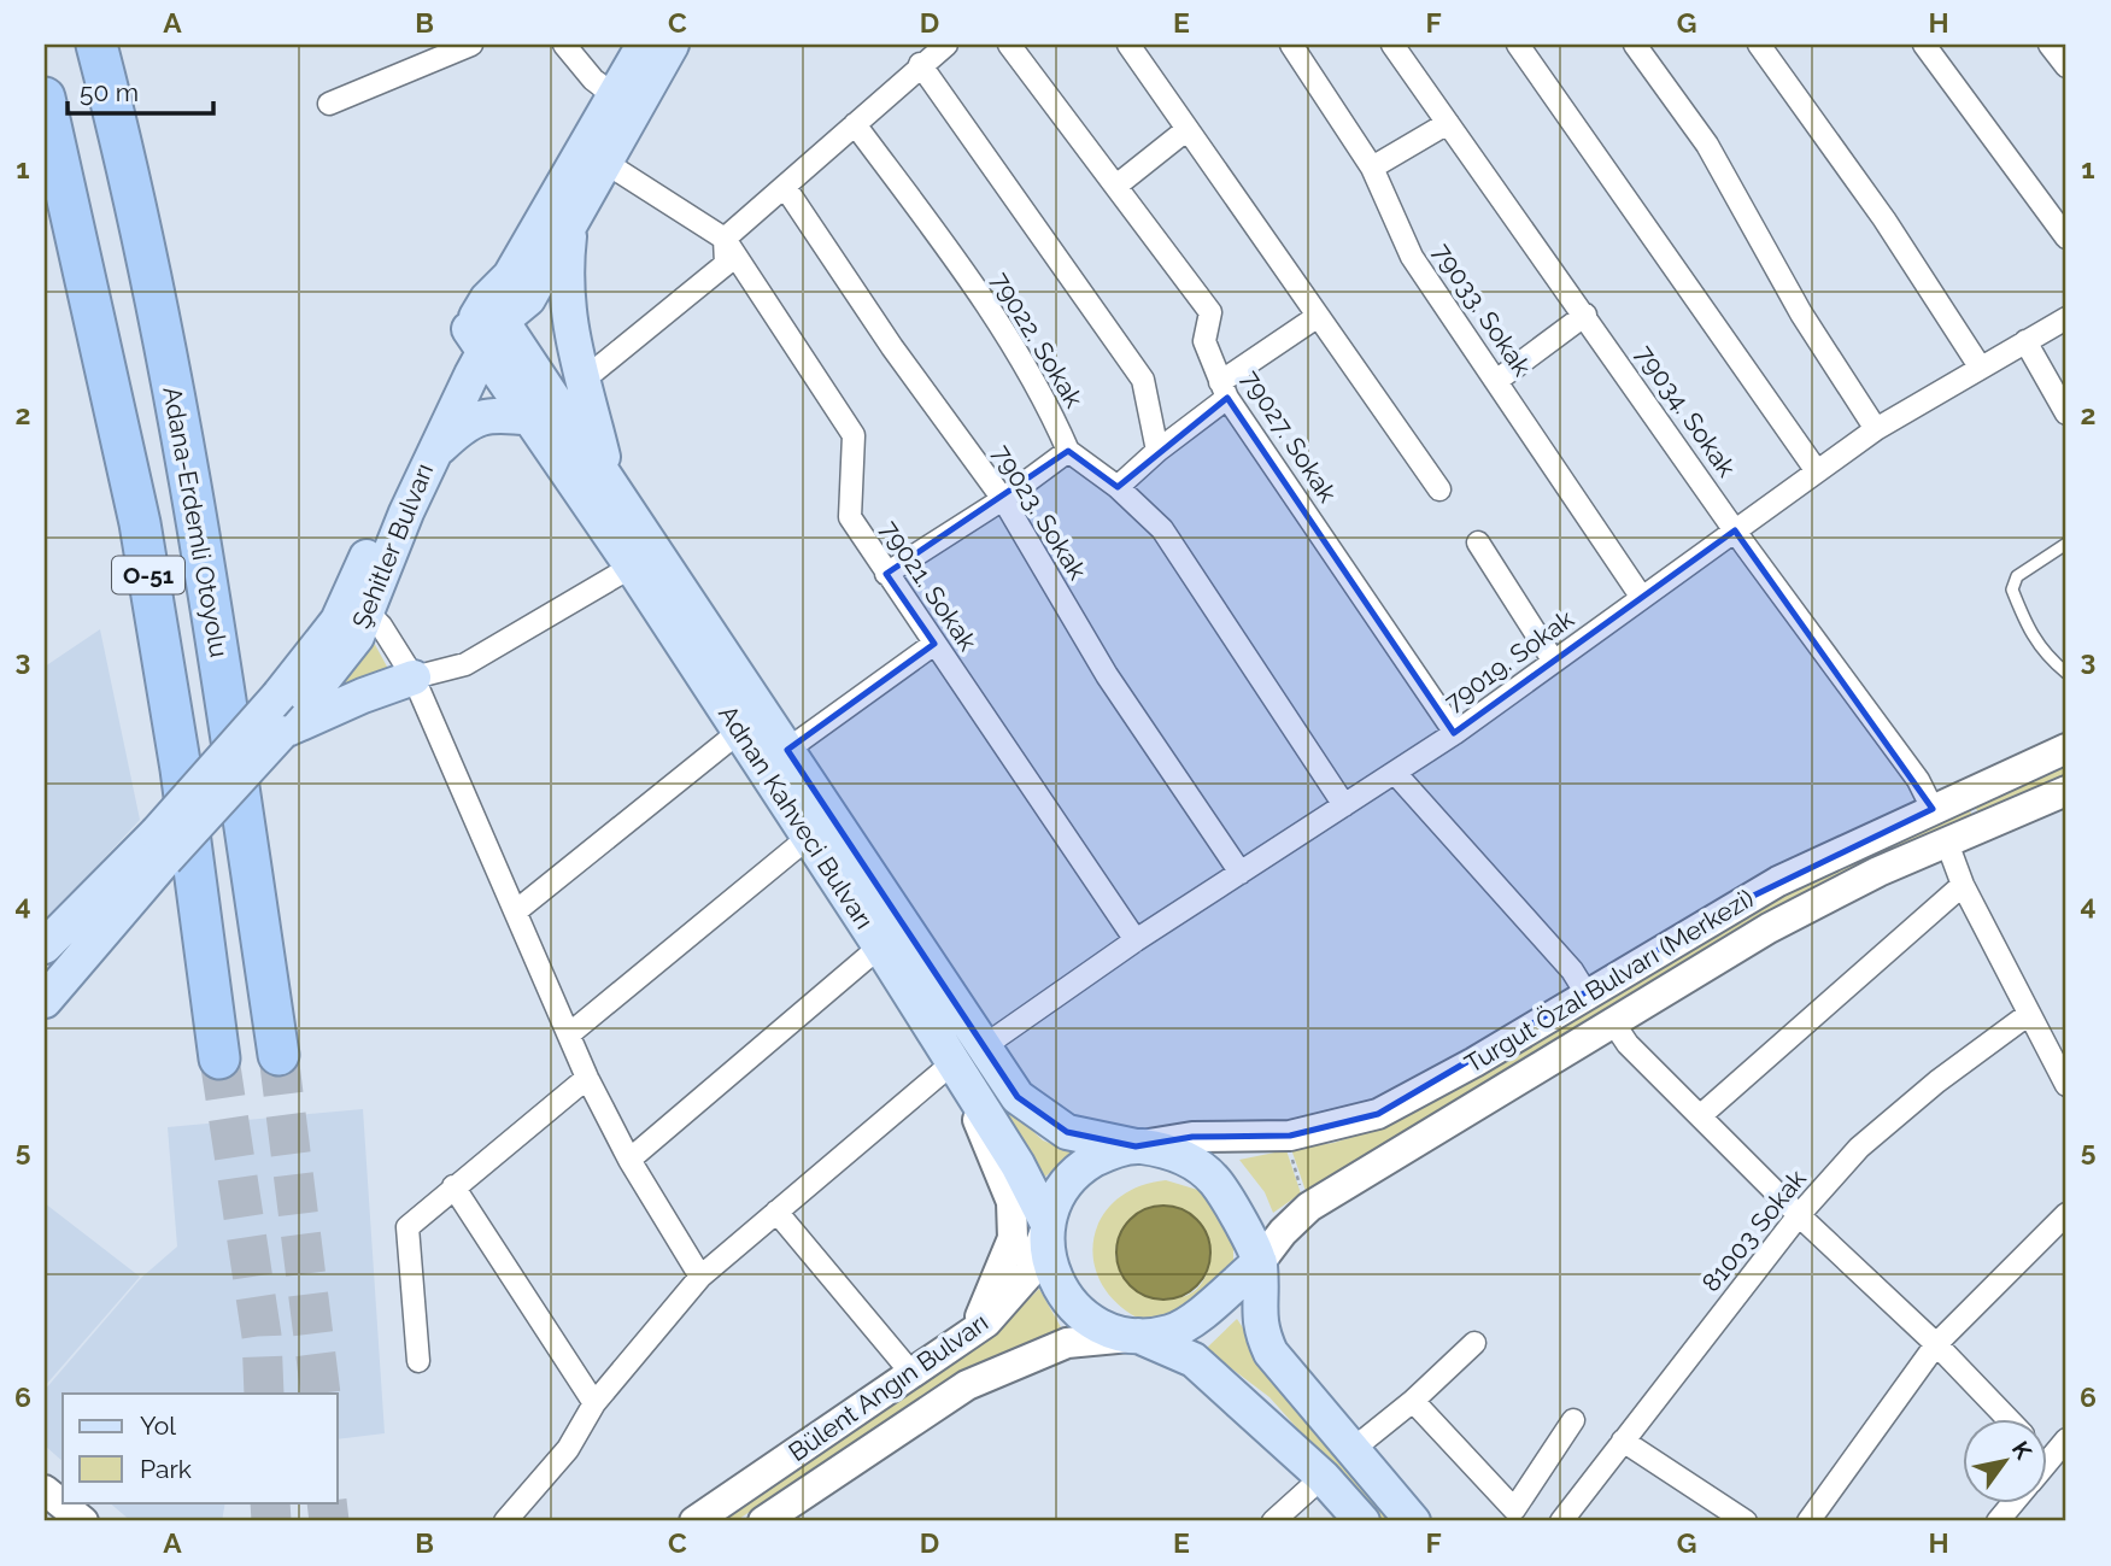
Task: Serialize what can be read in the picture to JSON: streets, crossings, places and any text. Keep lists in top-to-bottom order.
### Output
{
  "streets": {
    "highway": ["Adana-Erdemli Otoyolu", "O-51"],
    "main road": [
      "Şehitler Bulvarı",
      "Adnan Kahveci Bulvarı",
      "Turgut Özal Bulvarı (Merkezi)",
      "Bülent Angın Bulvarı"
    ],
    "street": [
      "79033. Sokak",
      "79022. Sokak",
      "79034. Sokak",
      "79027. Sokak",
      "79023. Sokak",
      "79021. Sokak",
      "79019. Sokak",
      "81003 Sokak"
    ]
  },
  "crossings": [
    ["79033. Sokak", "79019. Sokak"],
    ["79022. Sokak", "79023. Sokak"],
    ["79022. Sokak", "79021. Sokak"],
    ["79034. Sokak", "79019. Sokak"],
    ["79034. Sokak", "Turgut Özal Bulvarı (Merkezi)"],
    ["79027. Sokak", "79019. Sokak"],
    ["79023. Sokak", "79019. Sokak"],
    ["Şehitler Bulvarı", "79021. Sokak"],
    ["79021. Sokak", "79019. Sokak"],
    ["79019. Sokak", "Adnan Kahveci Bulvarı"],
    ["Adnan Kahveci Bulvarı", "Turgut Özal Bulvarı (Merkezi)"],
    ["Adnan Kahveci Bulvarı", "Bülent Angın Bulvarı"],
    ["Turgut Özal Bulvarı (Merkezi)", "Bülent Angın Bulvarı"]
  ],
  "legend": ["Yol", "Park"],
  "scale_bar": "50 m",
  "north": "top right",
  "grid": {
    "columns": [
      "A",
      "B",
      "C",
      "D",
      "E",
      "F",
      "G",
      "H"
    ],
    "rows": [
      "1",
      "2",
      "3",
      "4",
      "5",
      "6"
    ]
  }
}
